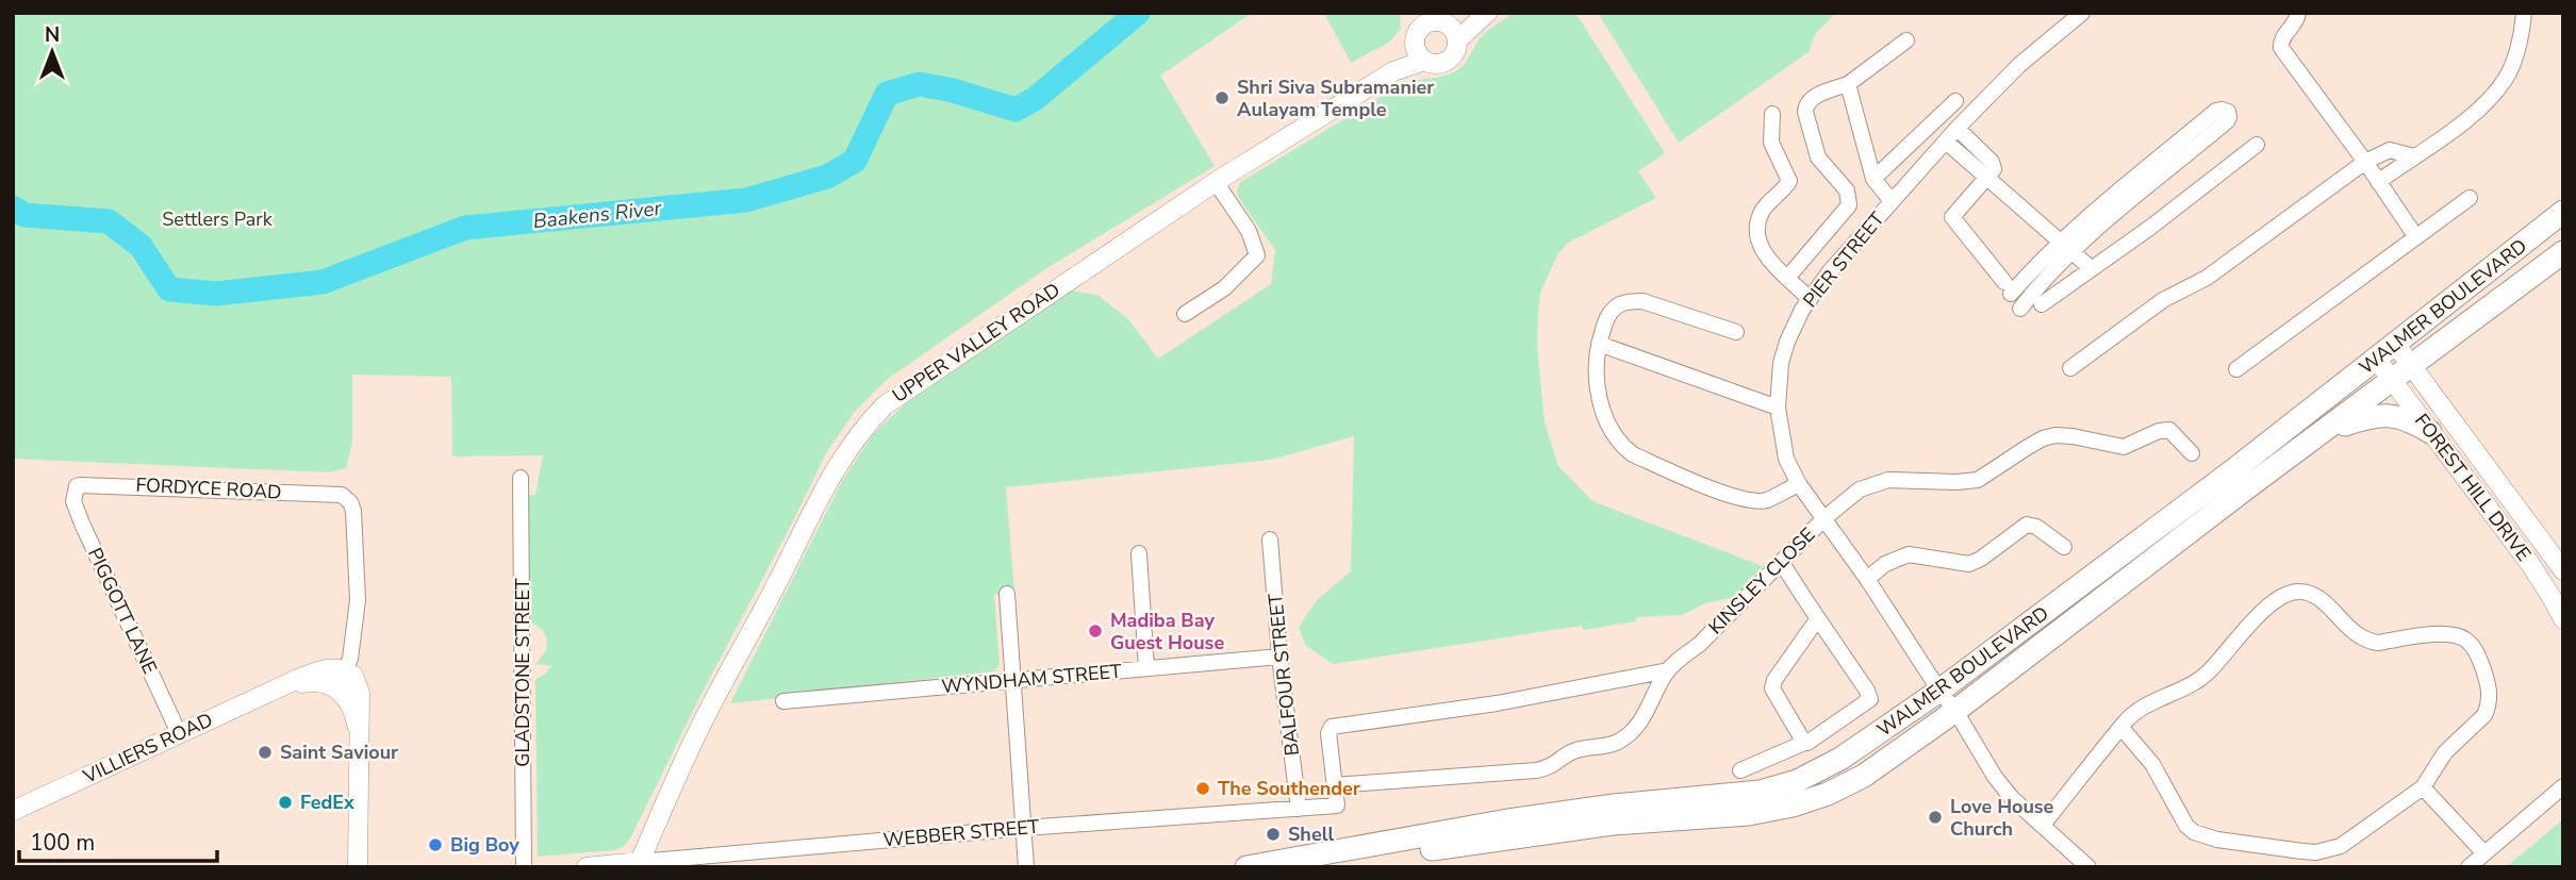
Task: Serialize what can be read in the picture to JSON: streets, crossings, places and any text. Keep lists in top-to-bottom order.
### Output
{
  "streets": {
    "main road": ["WALMER BOULEVARD"],
    "street": [
      "PIER STREET",
      "UPPER VALLEY ROAD",
      "FOREST HILL DRIVE",
      "FORDYCE ROAD",
      "KINSLEY CLOSE",
      "PIGGOTT LANE",
      "GLADSTONE STREET",
      "BALFOUR STREET",
      "WYNDHAM STREET",
      "VILLIERS ROAD",
      "WEBBER STREET"
    ]
  },
  "crossings": [
    ["PIER STREET", "WALMER BOULEVARD"],
    ["PIER STREET", "KINSLEY CLOSE"],
    ["WALMER BOULEVARD", "FOREST HILL DRIVE"],
    ["UPPER VALLEY ROAD", "WEBBER STREET"],
    ["FORDYCE ROAD", "PIGGOTT LANE"],
    ["FORDYCE ROAD", "VILLIERS ROAD"],
    ["PIGGOTT LANE", "VILLIERS ROAD"],
    ["BALFOUR STREET", "WYNDHAM STREET"],
    ["BALFOUR STREET", "WEBBER STREET"]
  ],
  "water": ["Baakens River"],
  "parks": ["Settlers Park"],
  "places": [
    "Shri Siva Subramanier Aulayam Temple",
    "Madiba Bay Guest House",
    "Saint Saviour",
    "The Southender",
    "FedEx",
    "Love House Church",
    "Shell",
    "Big Boy"
  ],
  "scale_bar": "100 m",
  "north": "top"
}
